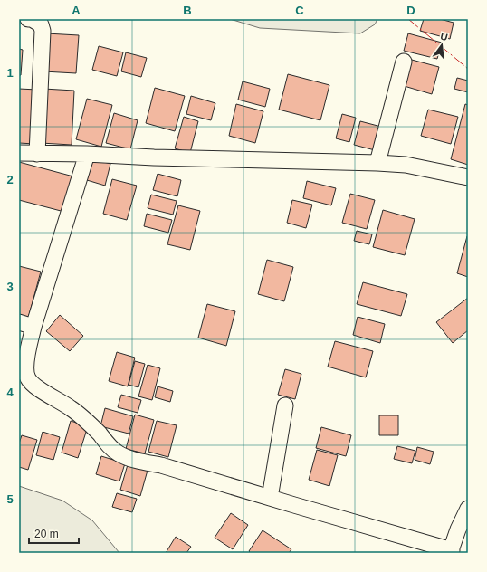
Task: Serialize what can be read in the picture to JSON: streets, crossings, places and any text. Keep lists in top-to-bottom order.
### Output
{
  "scale_bar": "20 m",
  "north": "top",
  "grid": {
    "columns": [
      "A",
      "B",
      "C",
      "D"
    ],
    "rows": [
      "1",
      "2",
      "3",
      "4",
      "5"
    ]
  }
}
